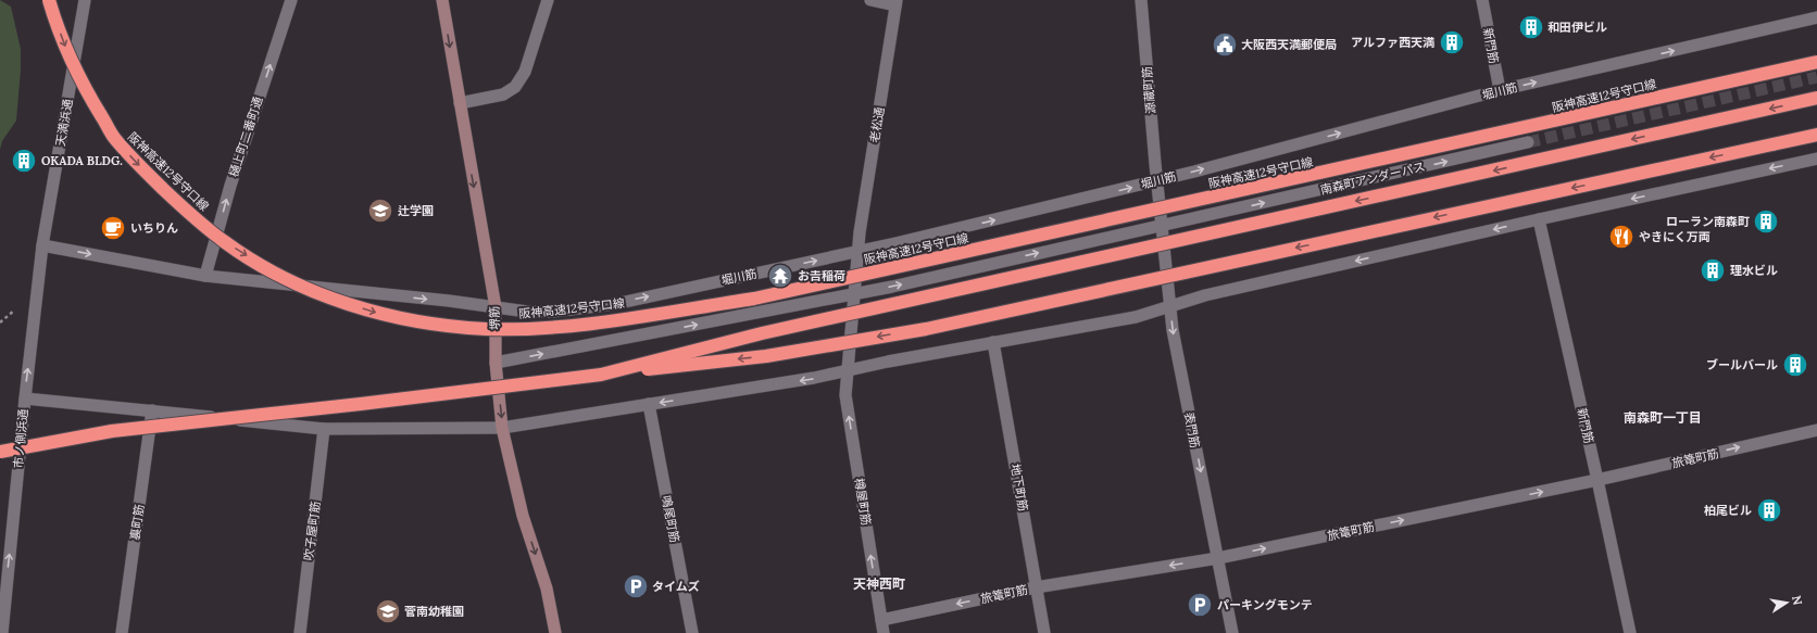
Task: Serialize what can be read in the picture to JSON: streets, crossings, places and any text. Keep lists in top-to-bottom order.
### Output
{
  "streets": {
    "highway": ["阪神高速12号守口線"],
    "main road": ["堺筋"],
    "street": [
      "新門筋",
      "源蔵町筋",
      "堀川筋",
      "天満浜通",
      "老松通",
      "樋上町二番町通",
      "南森町アンダーパス",
      "表門筋",
      "市ノ側浜通",
      "旅篭町筋",
      "地下町筋",
      "樽屋町筋",
      "鳴尾町筋",
      "裏町筋",
      "吹子屋町筋"
    ]
  },
  "crossings": [
    ["新門筋", "堀川筋"],
    ["新門筋", "旅篭町筋"],
    ["源蔵町筋", "堀川筋"],
    ["源蔵町筋", "南森町アンダーパス"],
    ["源蔵町筋", "表門筋"],
    ["堀川筋", "天満浜通"],
    ["堀川筋", "老松通"],
    ["堀川筋", "樋上町二番町通"],
    ["堀川筋", "堺筋"],
    ["堀川筋", "市ノ側浜通"],
    ["天満浜通", "市ノ側浜通"],
    ["老松通", "南森町アンダーパス"],
    ["老松通", "樽屋町筋"],
    ["南森町アンダーパス", "堺筋"],
    ["南森町アンダーパス", "表門筋"],
    ["南森町アンダーパス", "樽屋町筋"],
    ["表門筋", "旅篭町筋"],
    ["旅篭町筋", "地下町筋"],
    ["旅篭町筋", "樽屋町筋"]
  ],
  "one_way": [
    "堀川筋",
    "樋上町二番町通",
    "堺筋",
    "表門筋",
    "市ノ側浜通",
    "樽屋町筋"
  ],
  "districts": ["南森町一丁目", "天神西町"],
  "places": {
    "building": [
      "和田伊ビル",
      "アルファ西天満",
      "OKADA BLDG.",
      "ローラン南森町",
      "理水ビル",
      "ブールバール",
      "柏尾ビル"
    ],
    "public building": ["大阪西天満郵便局"],
    "school or university": ["辻学園", "菅南幼稚園"],
    "cafe": ["いちりん"],
    "restaurant": ["やきにく万両"],
    "temple": ["お𠮷稲荷"],
    "parking": ["タイムズ", "パーキングモンテ"]
  },
  "north": "right"
}
